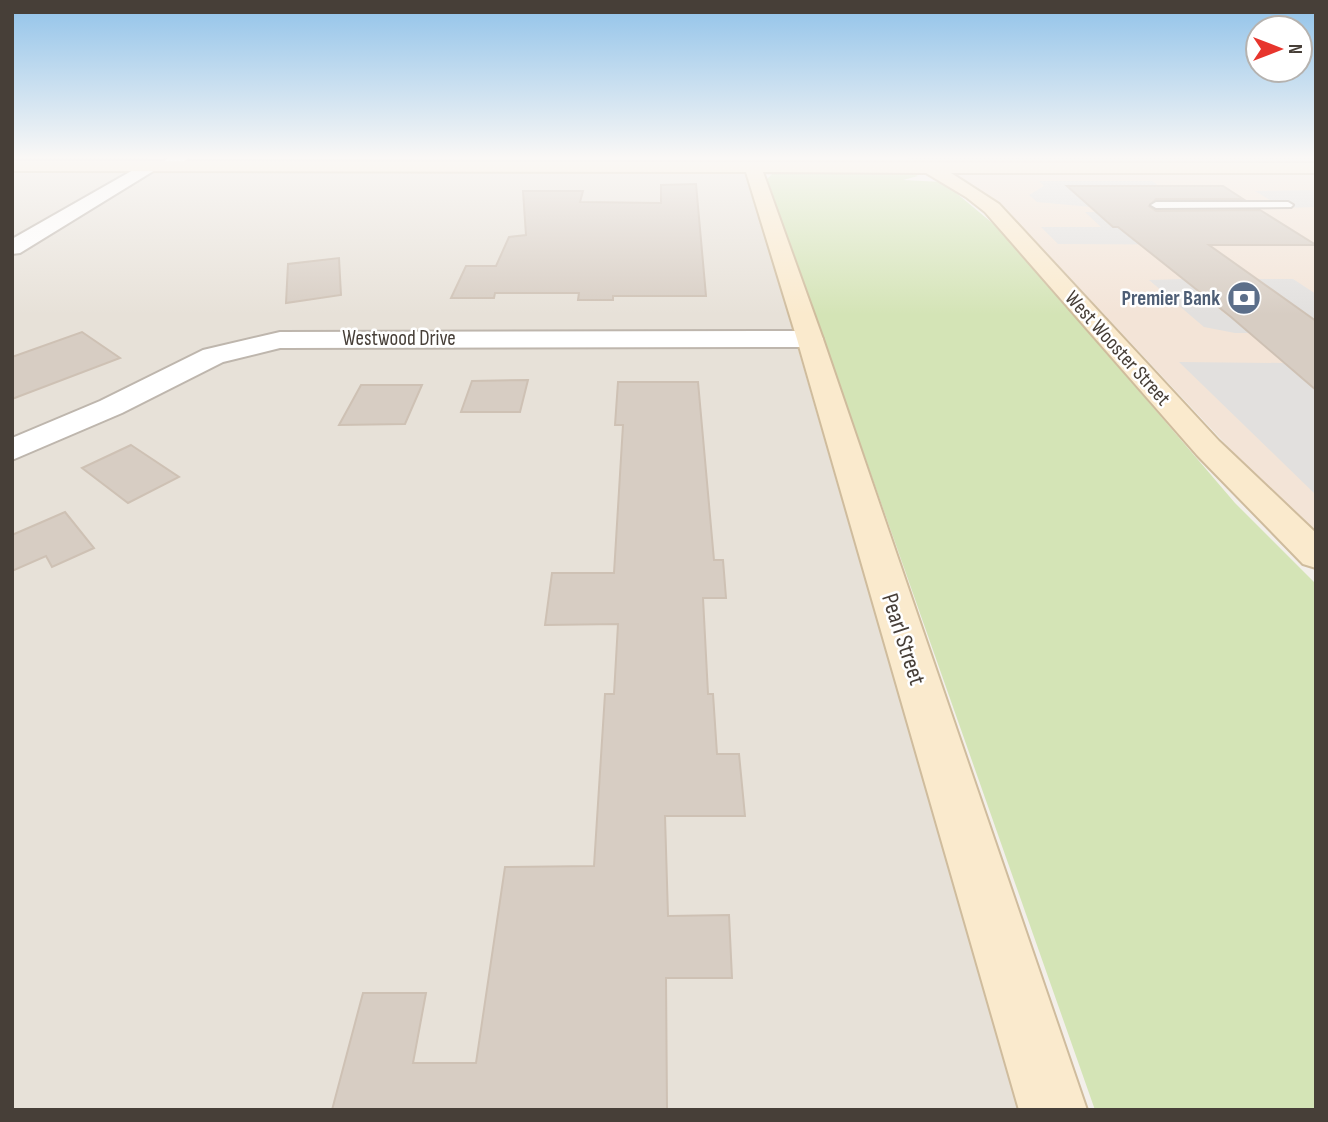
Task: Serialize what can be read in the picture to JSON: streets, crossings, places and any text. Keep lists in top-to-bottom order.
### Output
{
  "streets": {
    "street": ["Westwood Drive", "West Wooster Street", "Pearl Street"]
  },
  "crossings": [
    ["Westwood Drive", "Pearl Street"]
  ],
  "places": {
    "bank": ["Premier Bank"]
  },
  "north": "right"
}
